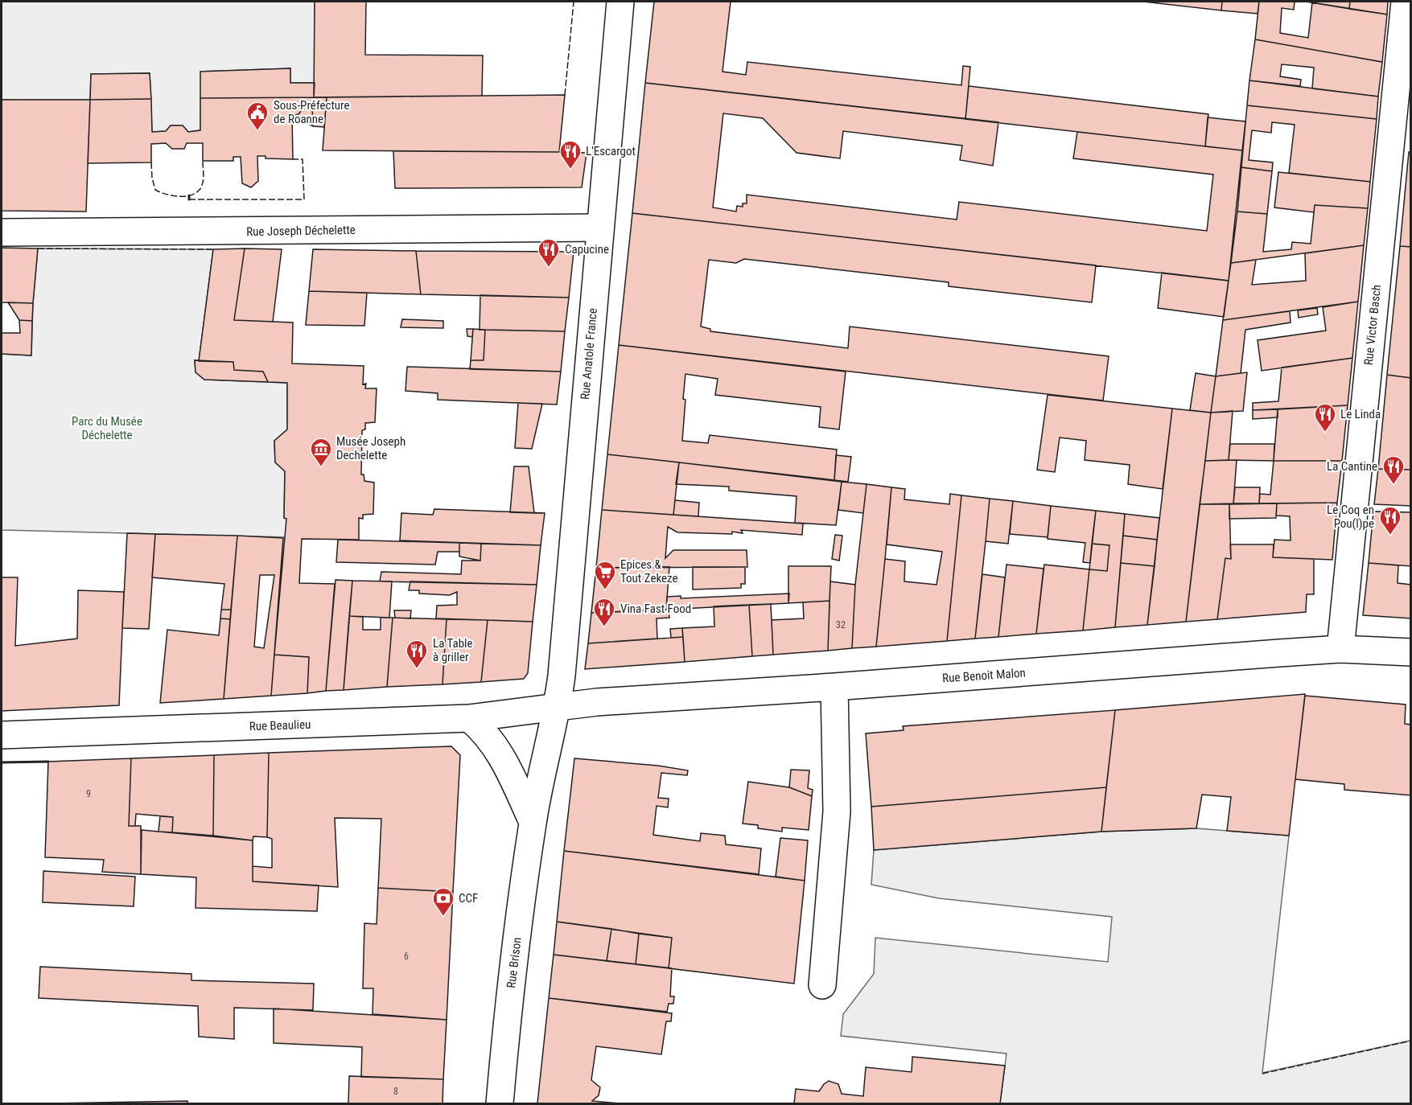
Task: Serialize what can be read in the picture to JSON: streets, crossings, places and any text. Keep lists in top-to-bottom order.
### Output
{
  "streets": {
    "street": [
      "Rue Joseph Déchelette",
      "Rue Victor Basch",
      "Rue Anatole France",
      "Rue Benoit Malon",
      "Rue Beaulieu",
      "Rue Brison"
    ]
  },
  "crossings": [
    ["Rue Joseph Déchelette", "Rue Anatole France"],
    ["Rue Victor Basch", "Rue Benoit Malon"],
    ["Rue Anatole France", "Rue Benoit Malon"],
    ["Rue Anatole France", "Rue Beaulieu"],
    ["Rue Anatole France", "Rue Brison"],
    ["Rue Benoit Malon", "Rue Beaulieu"],
    ["Rue Benoit Malon", "Rue Brison"],
    ["Rue Beaulieu", "Rue Brison"]
  ],
  "parks": ["Parc du Musée Déchelette"],
  "places": {
    "public building": ["Sous-Préfecture de Roanne"],
    "restaurant": [
      "L'Escargot",
      "Capucine",
      "Le Linda",
      "La Cantine",
      "Le Coq en Pou(l)pe",
      "Vina Fast Food",
      "La Table à griller"
    ],
    "museum": ["Musée Joseph Dechelette"],
    "supermarket": ["Epices & Tout Zekeze"],
    "bank": ["CCF"]
  },
  "house_numbers": [
    "32",
    "9",
    "6",
    "8"
  ]
}
